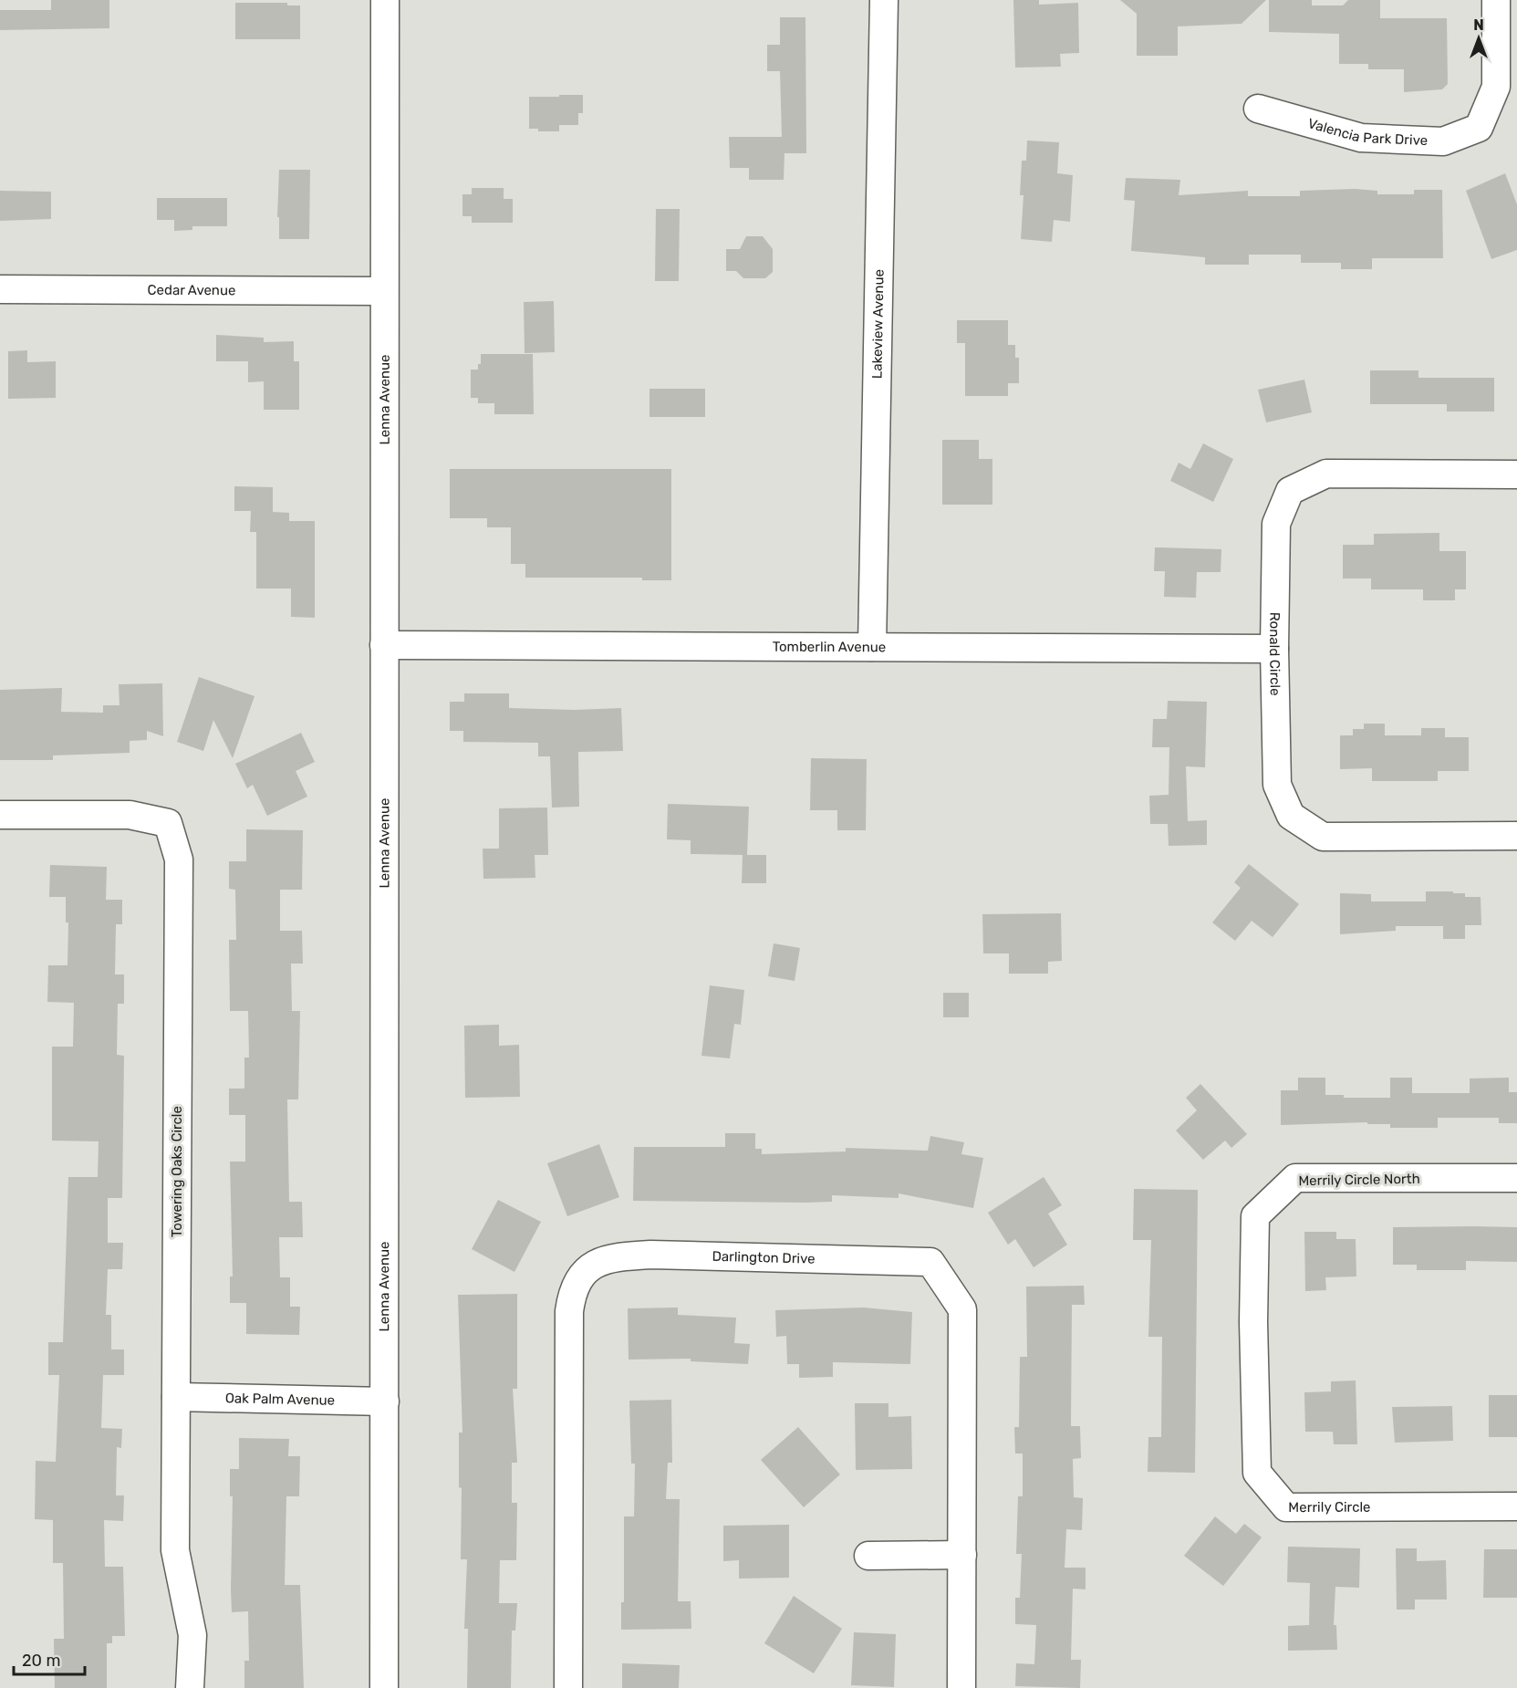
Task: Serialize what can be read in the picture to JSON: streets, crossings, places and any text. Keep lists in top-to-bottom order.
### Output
{
  "streets": {
    "street": [
      "Valencia Park Drive",
      "Cedar Avenue",
      "Lakeview Avenue",
      "Lenna Avenue",
      "Tomberlin Avenue",
      "Ronald Circle",
      "Towering Oaks Circle",
      "Merrily Circle North",
      "Darlington Drive",
      "Oak Palm Avenue",
      "Merrily Circle"
    ]
  },
  "crossings": [
    ["Cedar Avenue", "Lenna Avenue"],
    ["Lakeview Avenue", "Tomberlin Avenue"],
    ["Lenna Avenue", "Tomberlin Avenue"],
    ["Lenna Avenue", "Oak Palm Avenue"],
    ["Tomberlin Avenue", "Ronald Circle"],
    ["Towering Oaks Circle", "Oak Palm Avenue"],
    ["Merrily Circle North", "Merrily Circle"]
  ],
  "scale_bar": "20 m",
  "north": "top"
}
